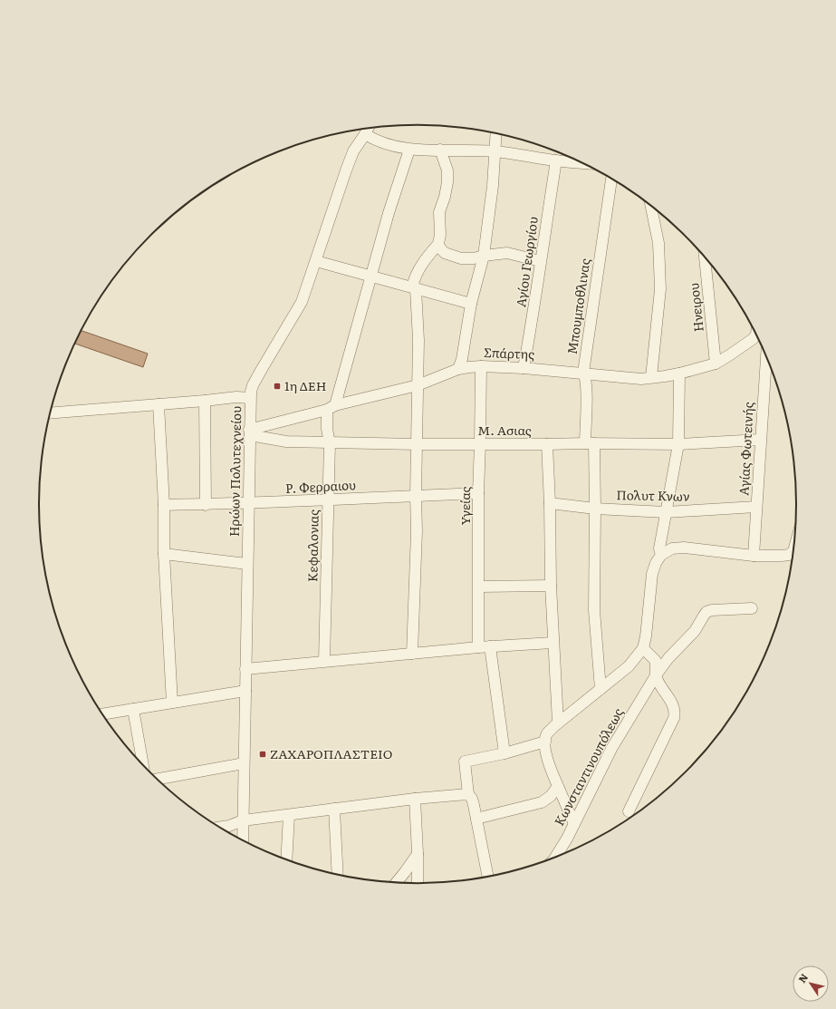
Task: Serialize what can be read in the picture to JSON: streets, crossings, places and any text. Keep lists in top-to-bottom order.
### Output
{
  "streets": {
    "street": [
      "Αγίου Γεωργίου",
      "Μπουμποθλινας",
      "Ηνειρου",
      "Σπάρτης",
      "Μ. Ασιας",
      "Αγίας Φωτεινής",
      "Ηρώων Πολυτεχνείου",
      "Ρ. Φερραιου",
      "Πολυτ Κνων",
      "Υγείας",
      "Κεφαλονιας",
      "Κωνσταντινουπόλεως"
    ]
  },
  "crossings": [
    ["Αγίου Γεωργίου", "Σπάρτης"],
    ["Μπουμποθλινας", "Σπάρτης"],
    ["Μπουμποθλινας", "Μ. Ασιας"],
    ["Μπουμποθλινας", "Πολυτ Κνων"],
    ["Ηνειρου", "Σπάρτης"],
    ["Σπάρτης", "Μ. Ασιας"],
    ["Σπάρτης", "Ηρώων Πολυτεχνείου"],
    ["Σπάρτης", "Υγείας"],
    ["Σπάρτης", "Κεφαλονιας"],
    ["Μ. Ασιας", "Αγίας Φωτεινής"],
    ["Μ. Ασιας", "Ηρώων Πολυτεχνείου"],
    ["Μ. Ασιας", "Υγείας"],
    ["Μ. Ασιας", "Κεφαλονιας"],
    ["Αγίας Φωτεινής", "Πολυτ Κνων"],
    ["Ηρώων Πολυτεχνείου", "Ρ. Φερραιου"],
    ["Ρ. Φερραιου", "Υγείας"],
    ["Ρ. Φερραιου", "Κεφαλονιας"]
  ],
  "places": {
    "transit": ["1η ΔΕΗ", "ΖΑΧΑΡΟΠΛΑΣΤΕΙΟ"]
  },
  "north": "top left"
}
